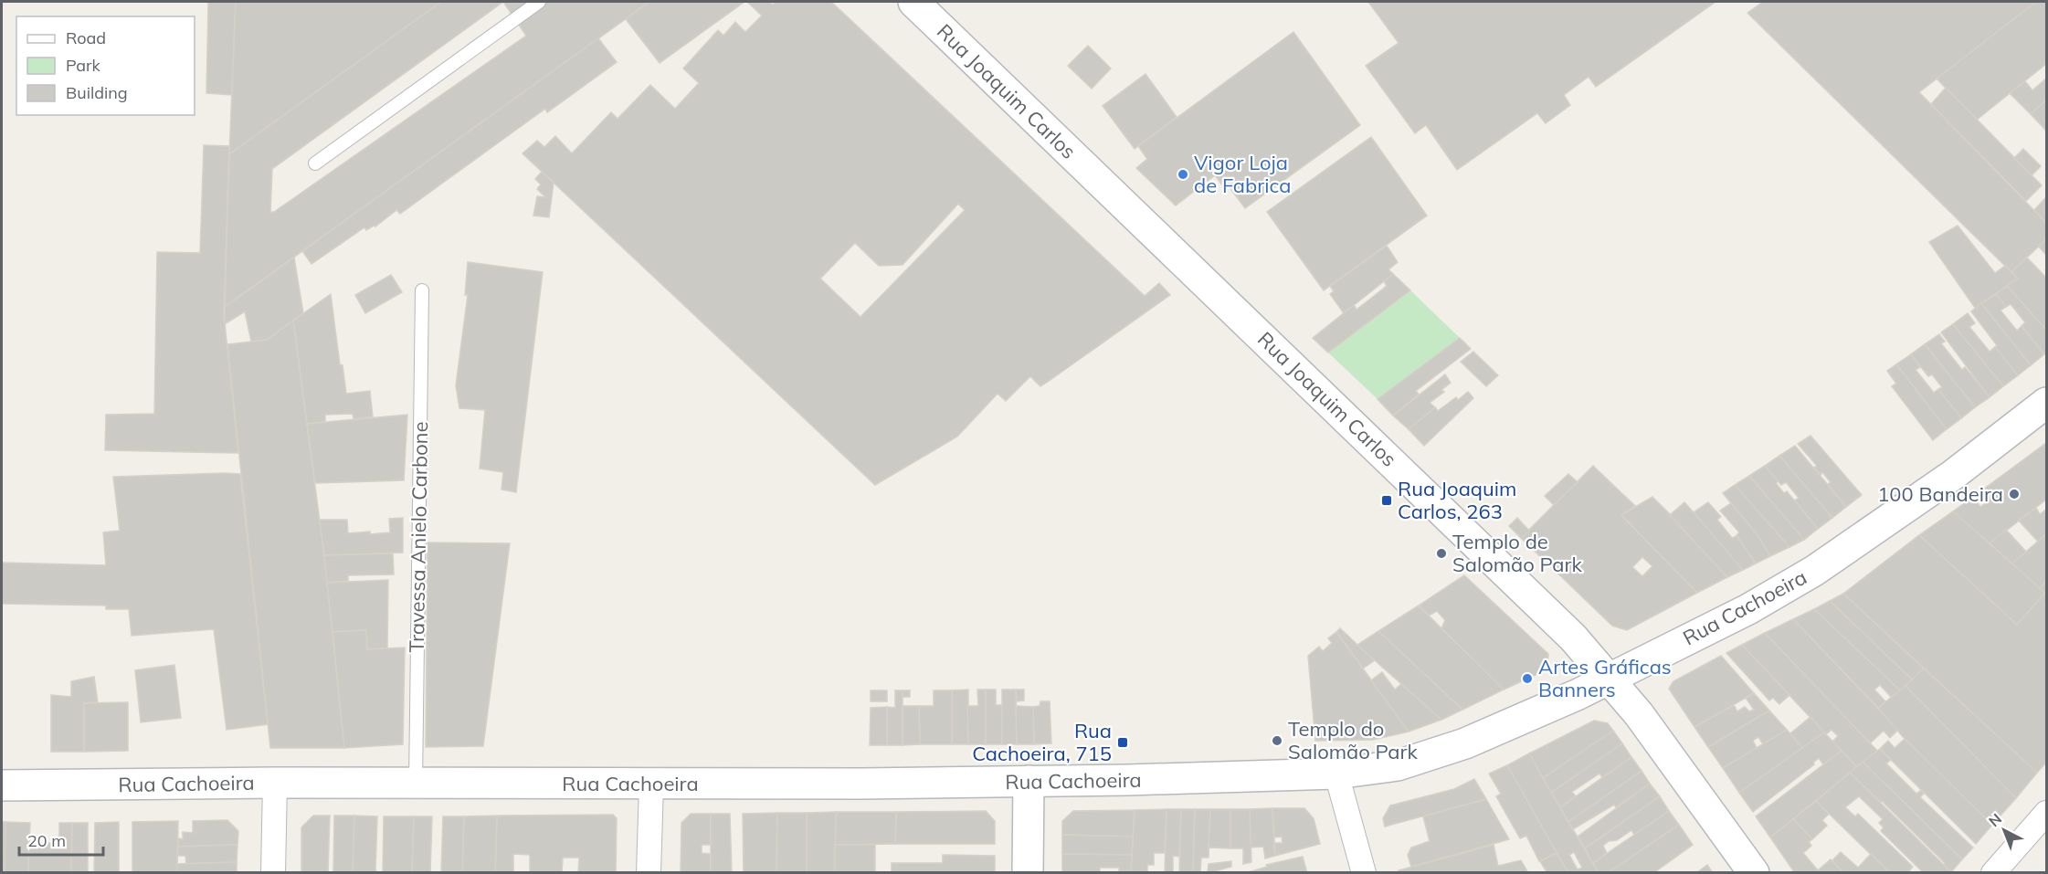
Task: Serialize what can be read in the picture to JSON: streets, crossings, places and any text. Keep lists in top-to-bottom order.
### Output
{
  "streets": {
    "street": ["Rua Joaquim Carlos", "Rua Cachoeira"],
    "lane": ["Travessa Anielo Carbone"]
  },
  "crossings": [
    ["Rua Joaquim Carlos", "Rua Cachoeira"],
    ["Travessa Anielo Carbone", "Rua Cachoeira"]
  ],
  "places": {
    "other": [
      "Vigor Loja de Fabrica",
      "100 Bandeira",
      "Templo de Salomão Park",
      "Artes Gráficas Banners",
      "Templo do Salomão Park"
    ],
    "transit": ["Rua Joaquim Carlos, 263", "Rua Cachoeira, 715"]
  },
  "legend": ["Road", "Park", "Building"],
  "scale_bar": "20 m",
  "north": "top left"
}
